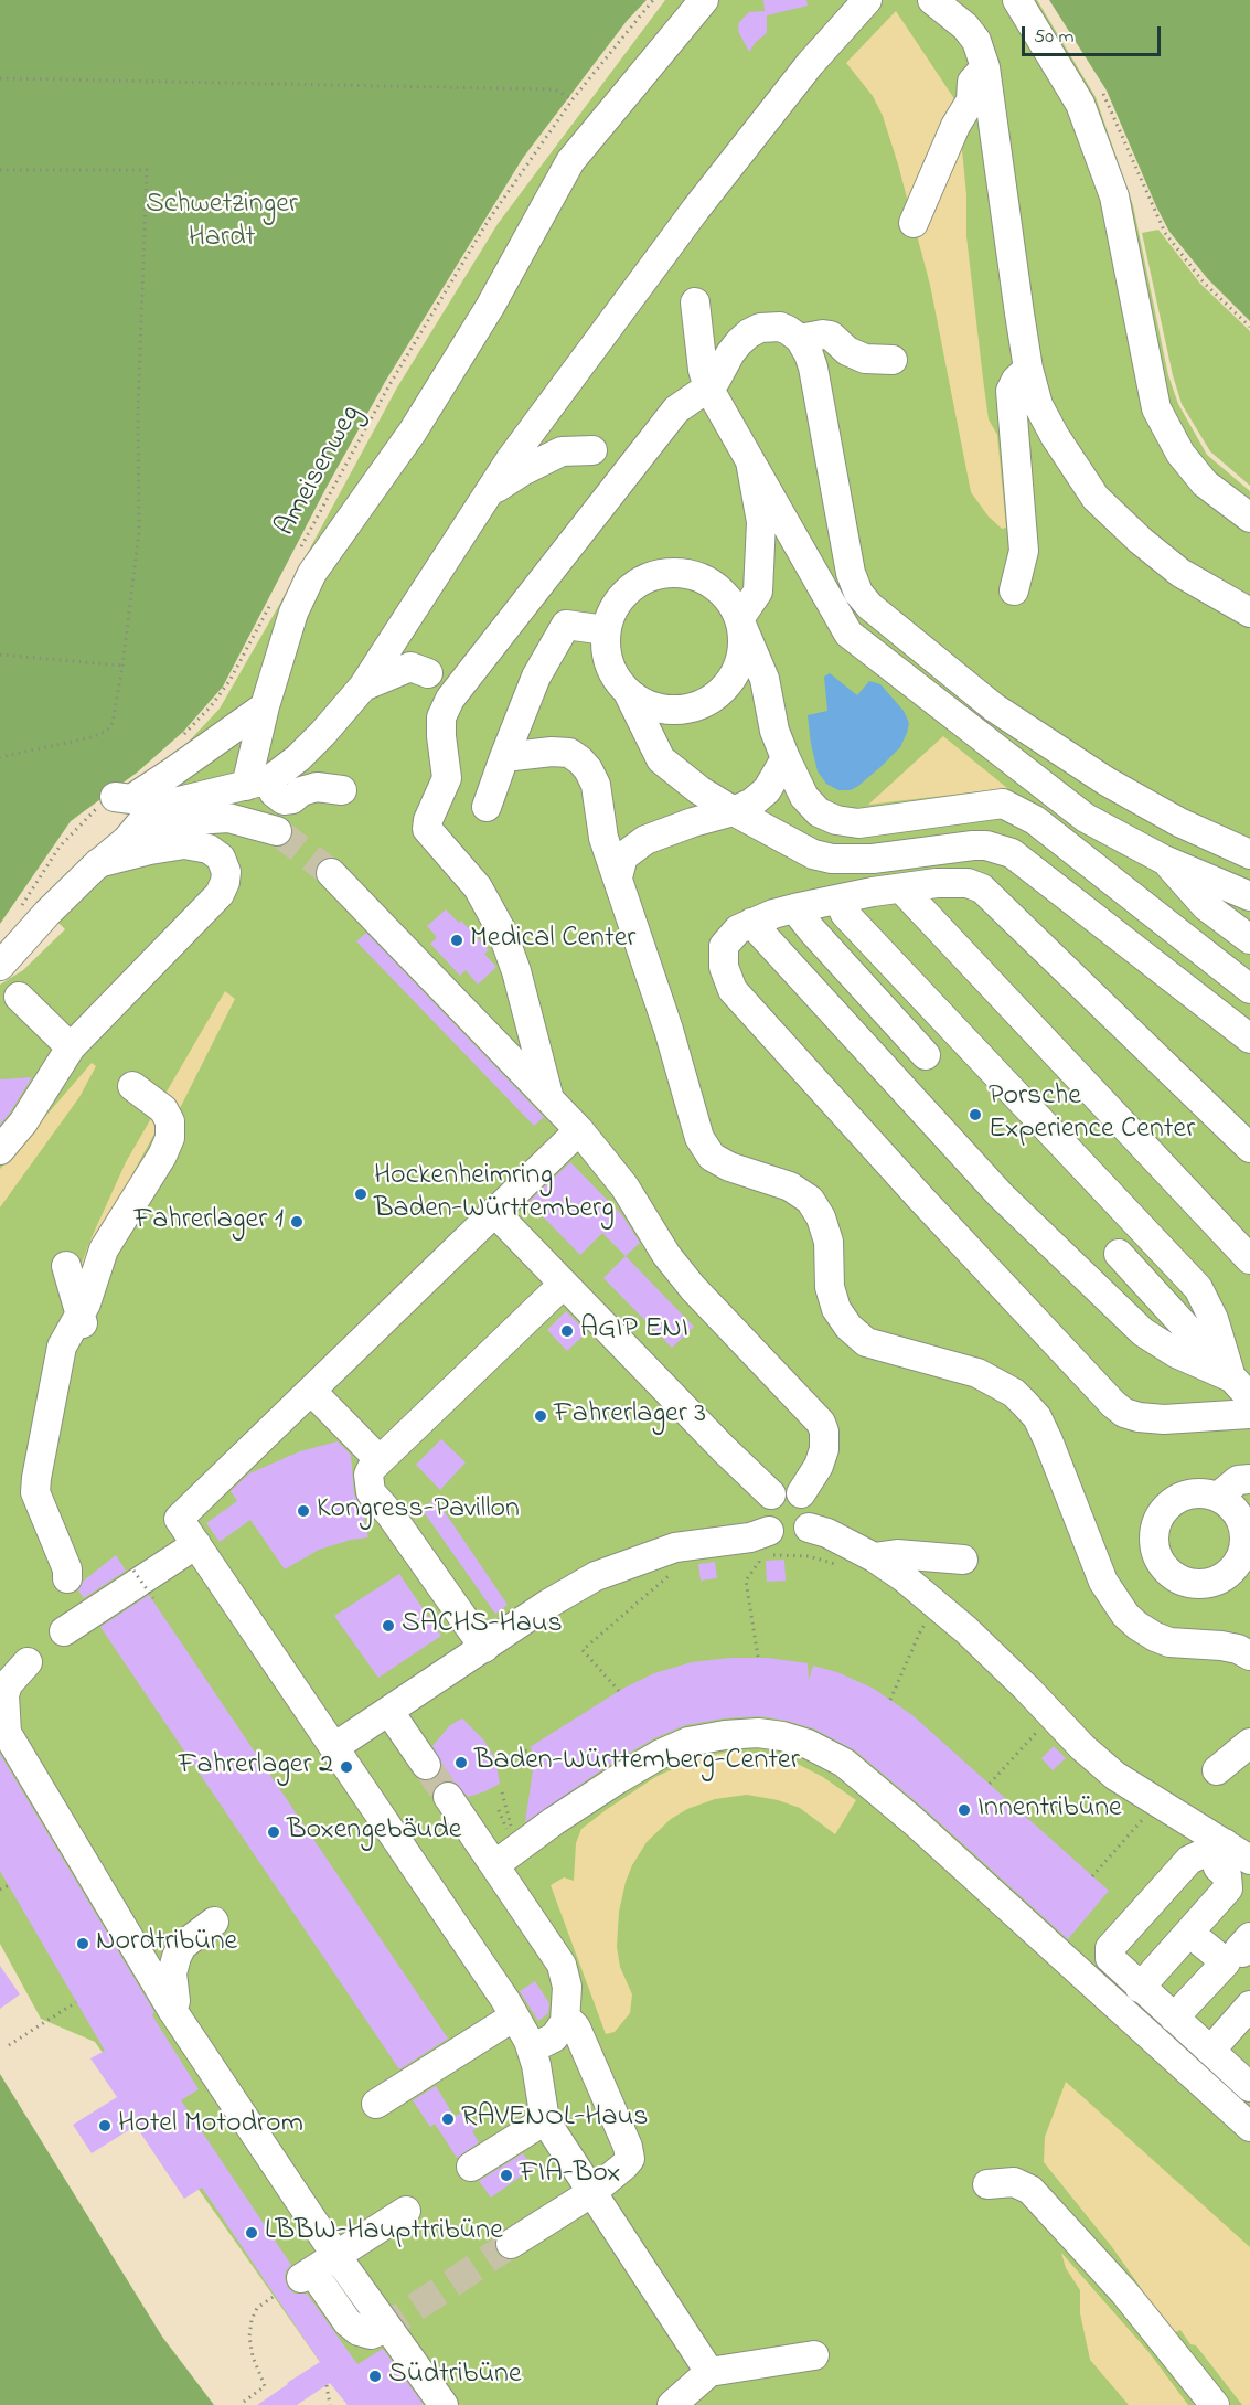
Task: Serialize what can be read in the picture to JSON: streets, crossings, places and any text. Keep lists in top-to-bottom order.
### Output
{
  "streets": {
    "path": ["Ameisenweg"]
  },
  "parks": ["Schwetzinger Hardt"],
  "places": [
    "Medical Center",
    "Porsche Experience Center",
    "Hockenheimring Baden-Württemberg",
    "Fahrerlager 1",
    "AGIP ENI",
    "Fahrerlager 3",
    "Kongress-Pavillon",
    "SACHS-Haus",
    "Baden-Württemberg-Center",
    "Fahrerlager 2",
    "Innentribüne",
    "Boxengebäude",
    "Nordtribüne",
    "RAVENOL-Haus",
    "Hotel Motodrom",
    "FIA-Box",
    "LBBW-Haupttribüne",
    "Südtribüne"
  ],
  "scale_bar": "50 m"
}
